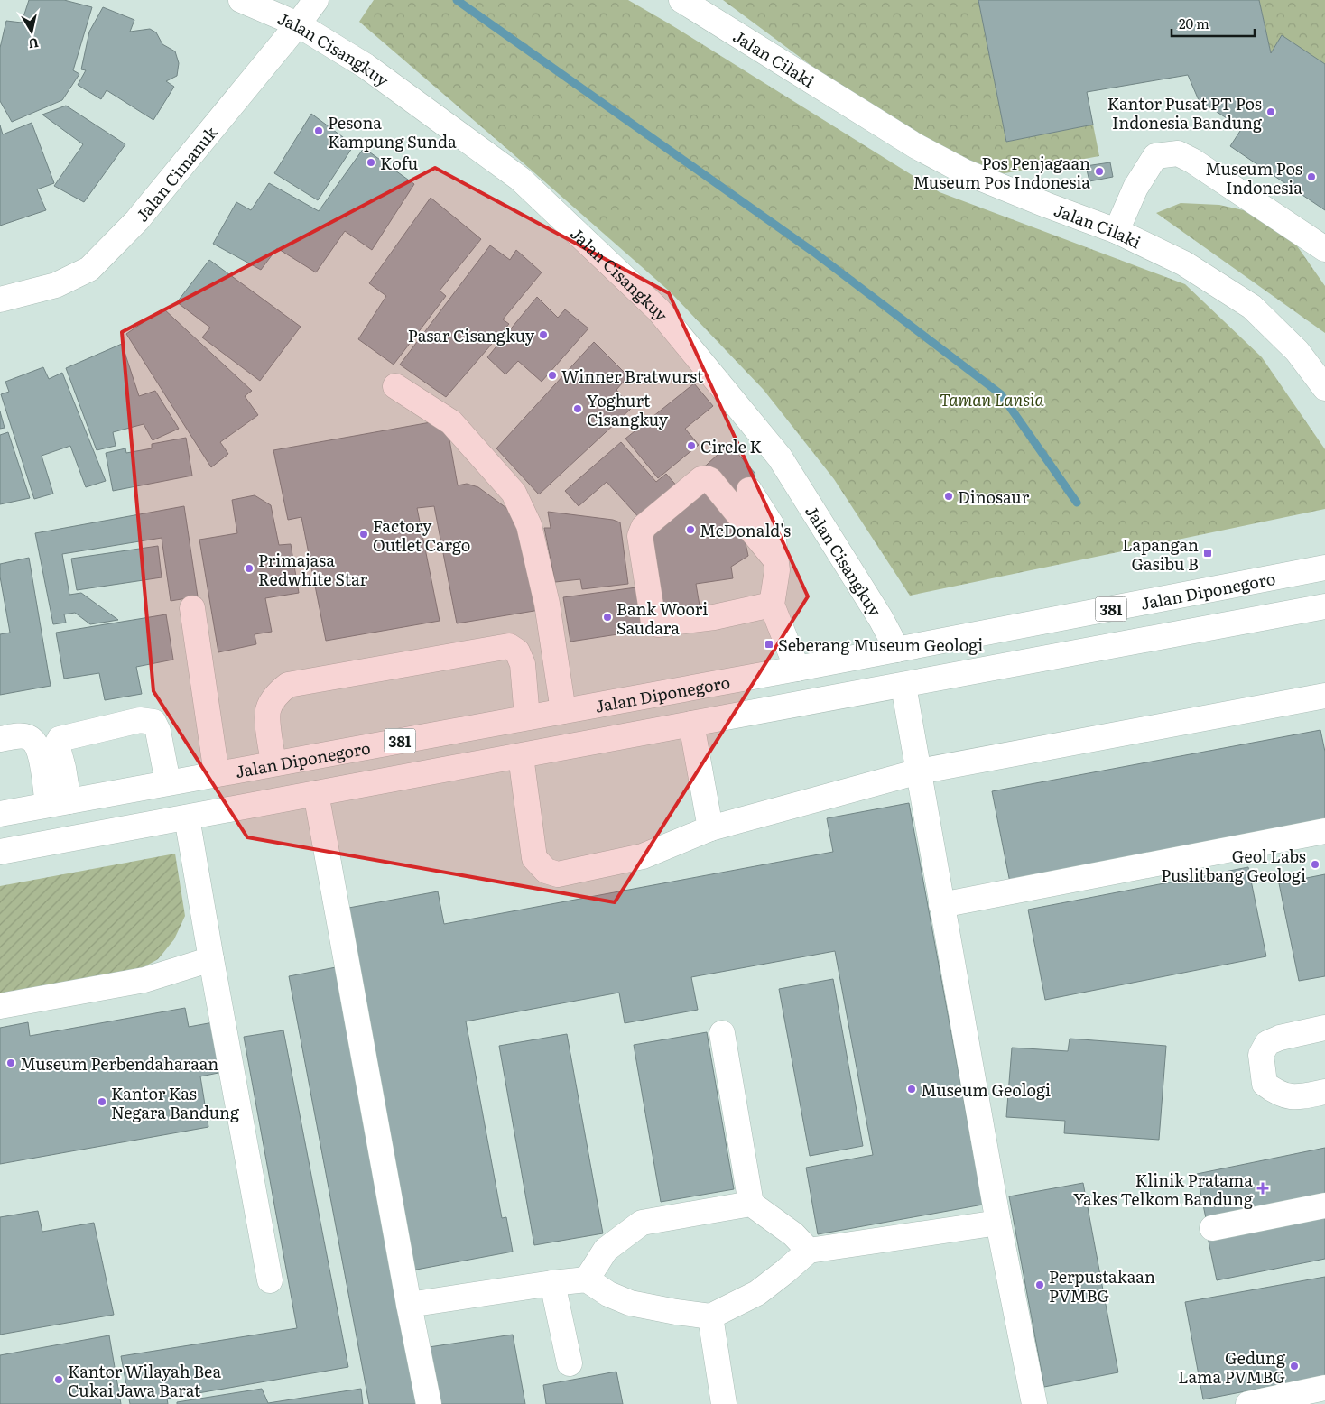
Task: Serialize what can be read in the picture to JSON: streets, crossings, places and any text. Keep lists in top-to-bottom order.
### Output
{
  "streets": {
    "main road": [
      "Jalan Cisangkuy",
      "Jalan Cilaki",
      "Jalan Cimanuk",
      "Jalan Diponegoro",
      "381"
    ]
  },
  "crossings": [
    ["Jalan Cisangkuy", "Jalan Cimanuk"],
    ["Jalan Cisangkuy", "Jalan Diponegoro"]
  ],
  "parks": ["Taman Lansia"],
  "places": {
    "other": [
      "Kantor Pusat PT Pos Indonesia Bandung",
      "Pesona Kampung Sunda",
      "Kofu",
      "Pos Penjagaan Museum Pos Indonesia",
      "Museum Pos Indonesia",
      "Pasar Cisangkuy",
      "Winner Bratwurst",
      "Yoghurt Cisangkuy",
      "Circle K",
      "Dinosaur",
      "McDonald's",
      "Factory Outlet Cargo",
      "Primajasa Redwhite Star",
      "Bank Woori Saudara",
      "Geol Labs Puslitbang Geologi",
      "Museum Perbendaharaan",
      "Museum Geologi",
      "Kantor Kas Negara Bandung",
      "Perpustakaan PVMBG",
      "Gedung Lama PVMBG",
      "Kantor Wilayah Bea Cukai Jawa Barat"
    ],
    "transit": ["Lapangan Gasibu B", "Seberang Museum Geologi"],
    "health": ["Klinik Pratama Yakes Telkom Bandung"]
  },
  "scale_bar": "20 m",
  "north": "bottom"
}
